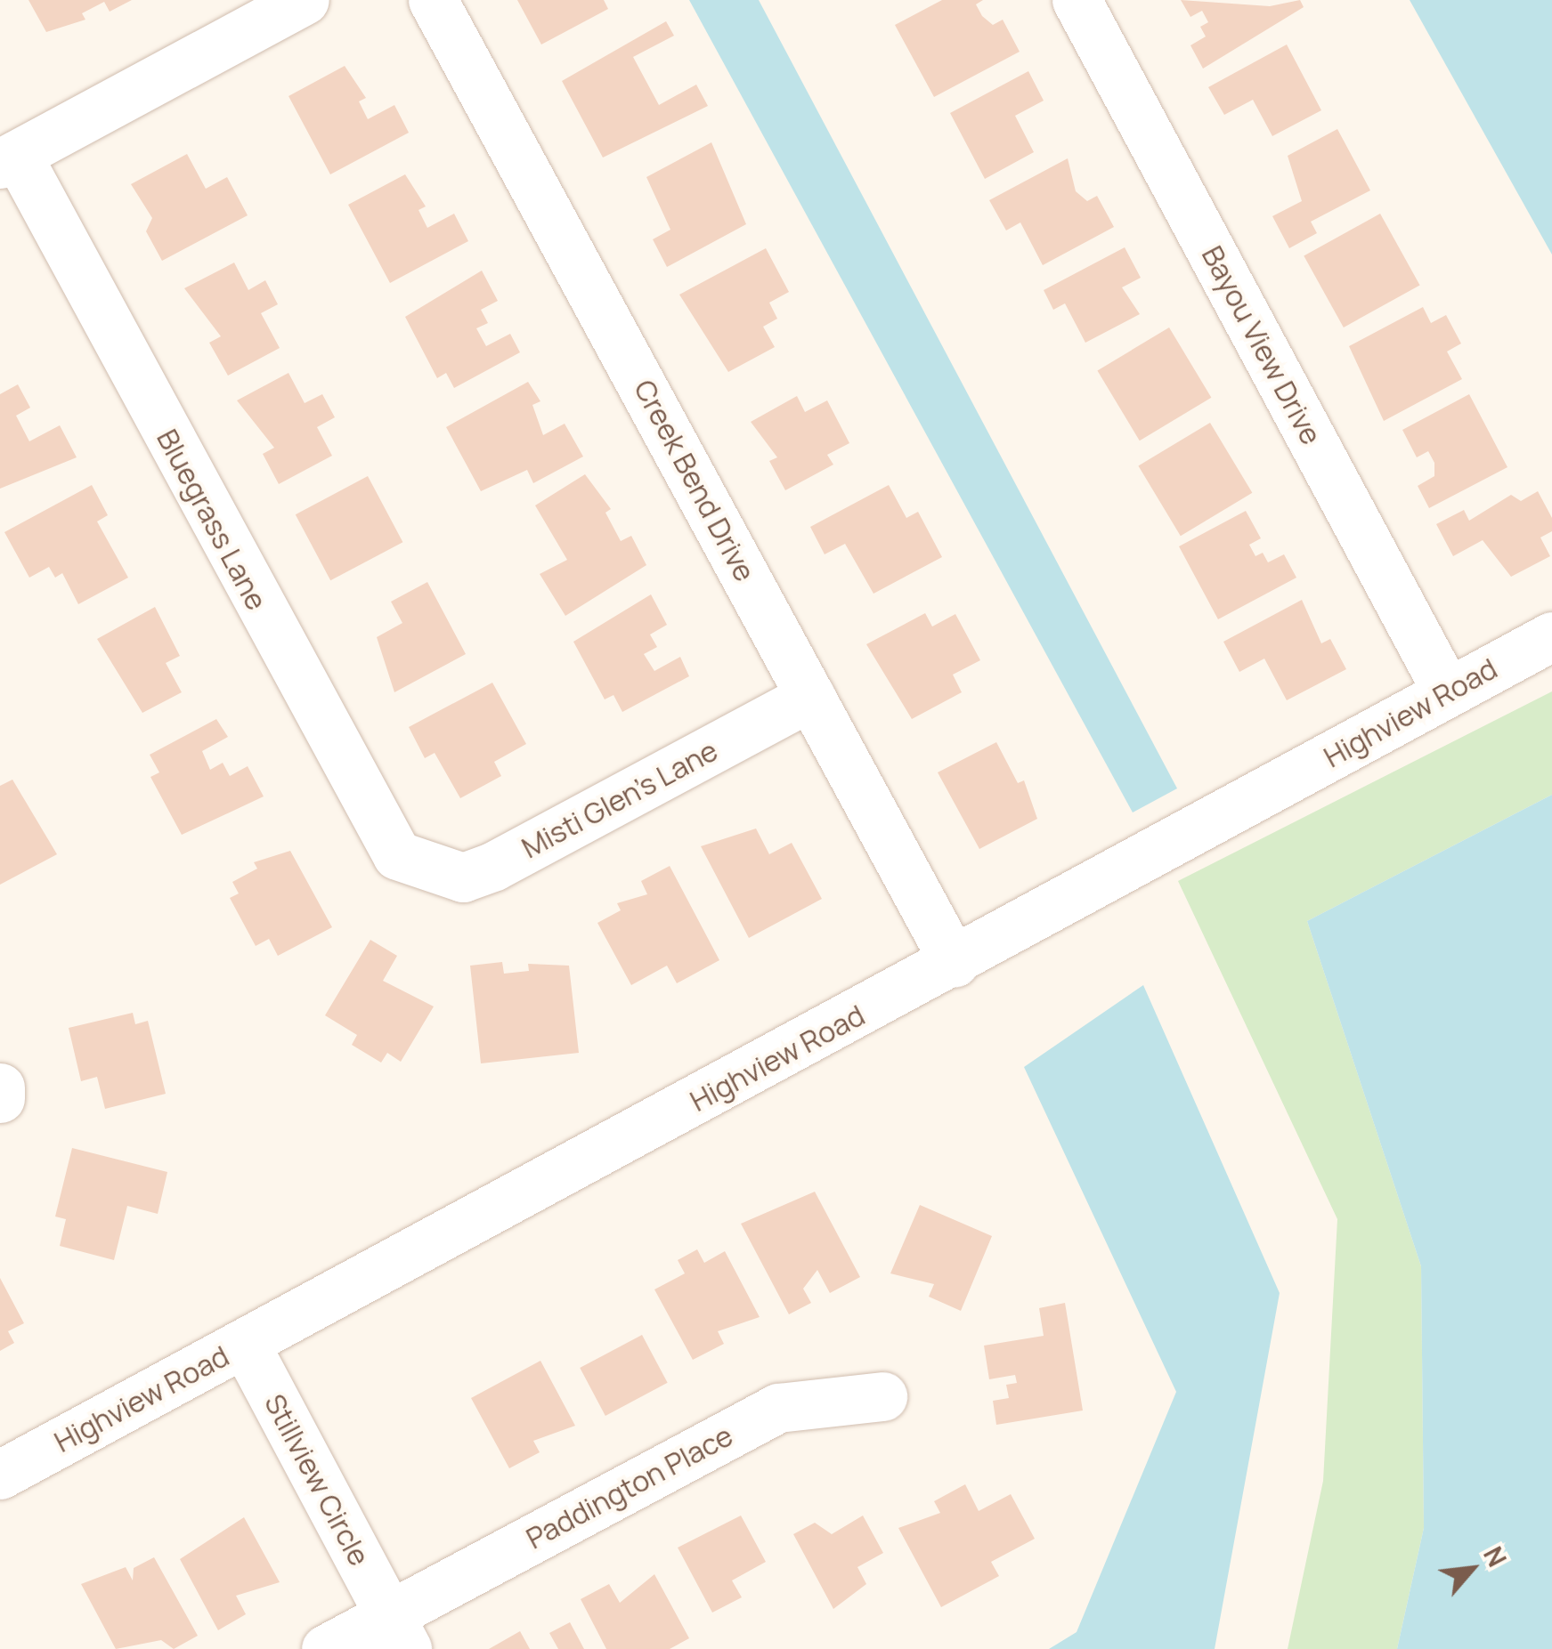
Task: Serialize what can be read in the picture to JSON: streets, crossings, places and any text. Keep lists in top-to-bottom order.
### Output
{
  "streets": {
    "street": [
      "Bayou View Drive",
      "Creek Bend Drive",
      "Bluegrass Lane",
      "Highview Road",
      "Misti Glen's Lane",
      "Stillview Circle",
      "Paddington Place"
    ]
  },
  "crossings": [
    ["Bayou View Drive", "Highview Road"],
    ["Creek Bend Drive", "Highview Road"],
    ["Creek Bend Drive", "Misti Glen's Lane"],
    ["Bluegrass Lane", "Misti Glen's Lane"],
    ["Highview Road", "Stillview Circle"],
    ["Stillview Circle", "Paddington Place"]
  ],
  "north": "top right"
}
